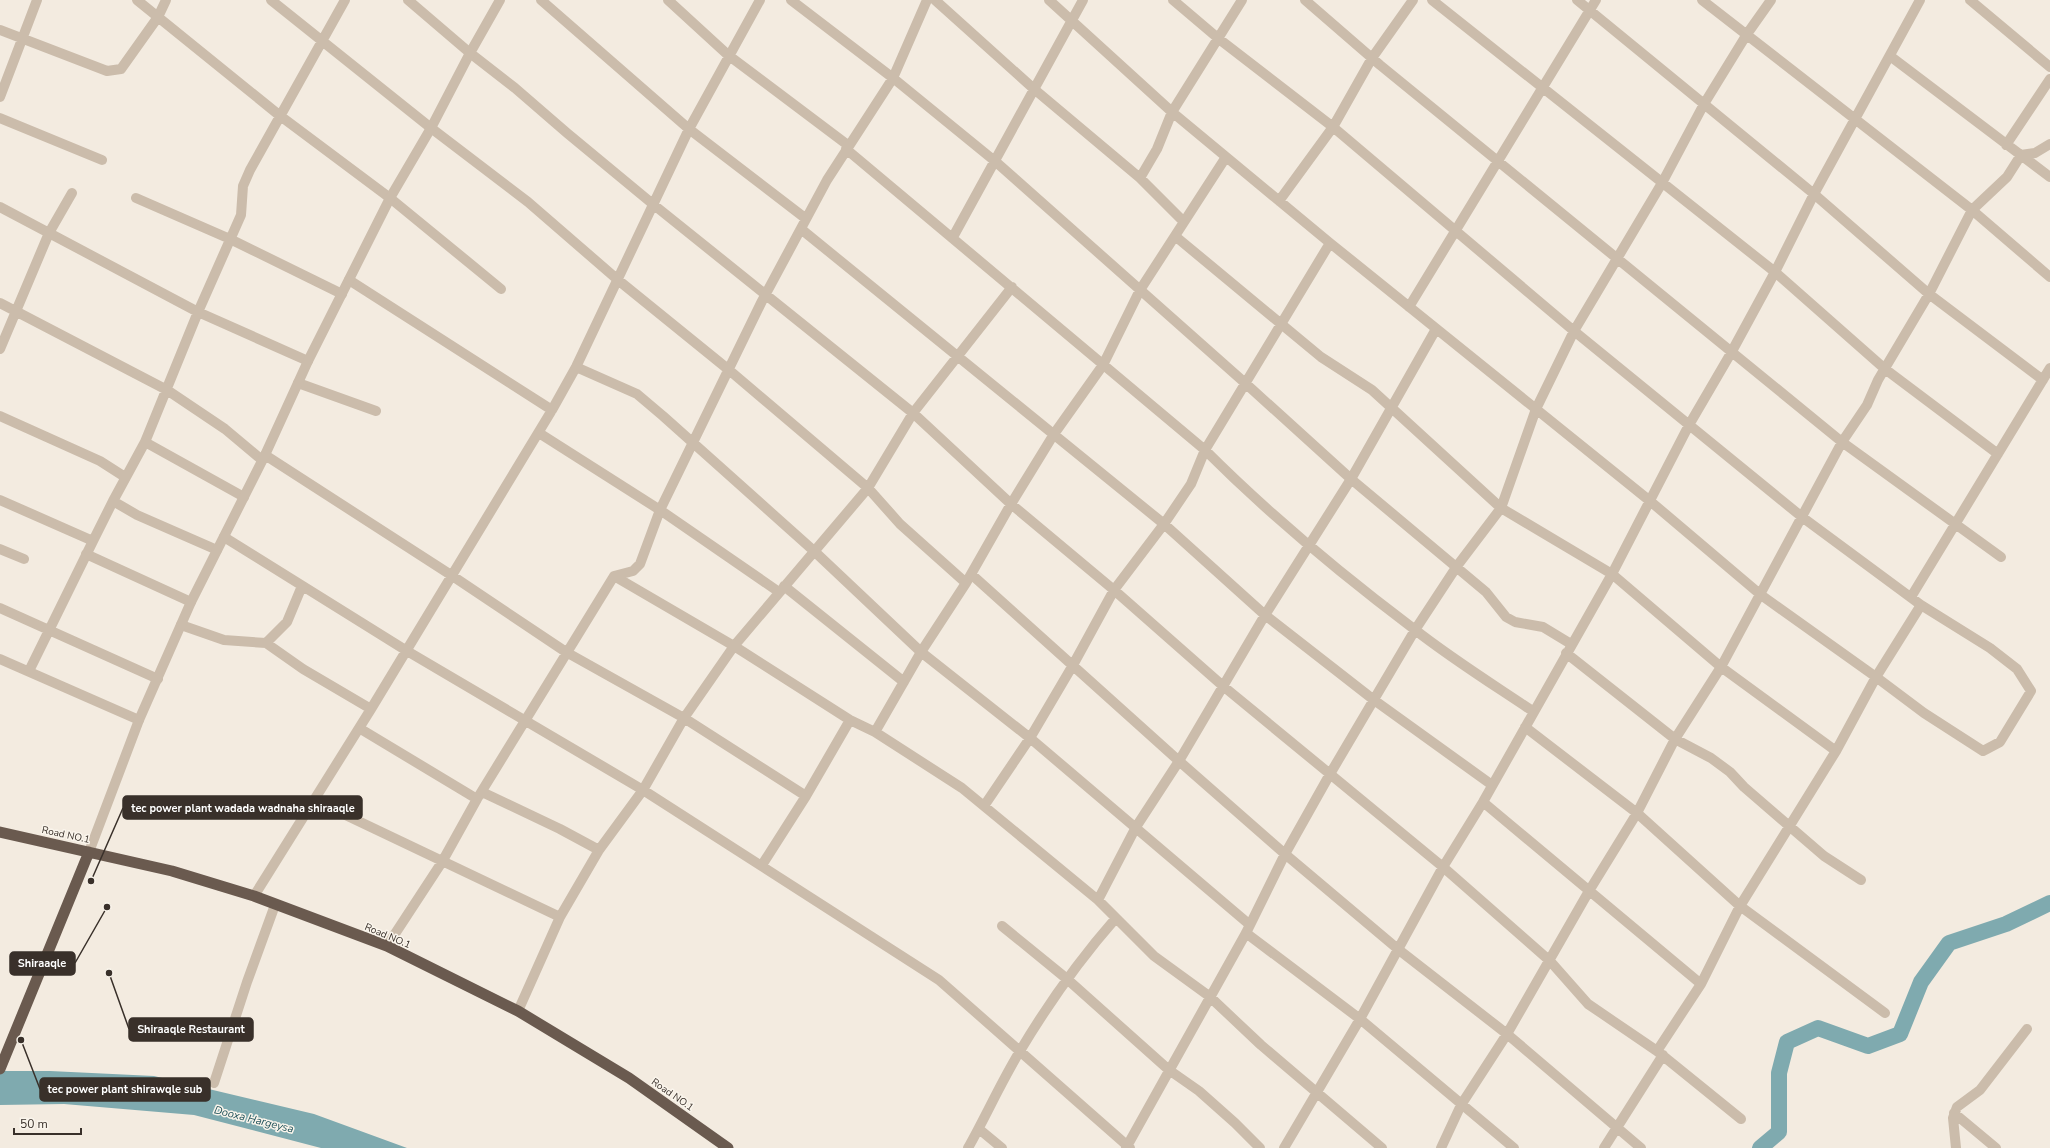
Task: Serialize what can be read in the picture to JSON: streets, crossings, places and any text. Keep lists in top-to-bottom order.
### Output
{
  "streets": {
    "highway": ["Road NO.1"]
  },
  "water": ["Dooxa Hargeysa"],
  "places": [
    "tec power plant wadada wadnaha shiraaqle",
    "Shiraaqle",
    "Shiraaqle Restaurant",
    "tec power plant shirawqle sub"
  ],
  "scale_bar": "50 m"
}
